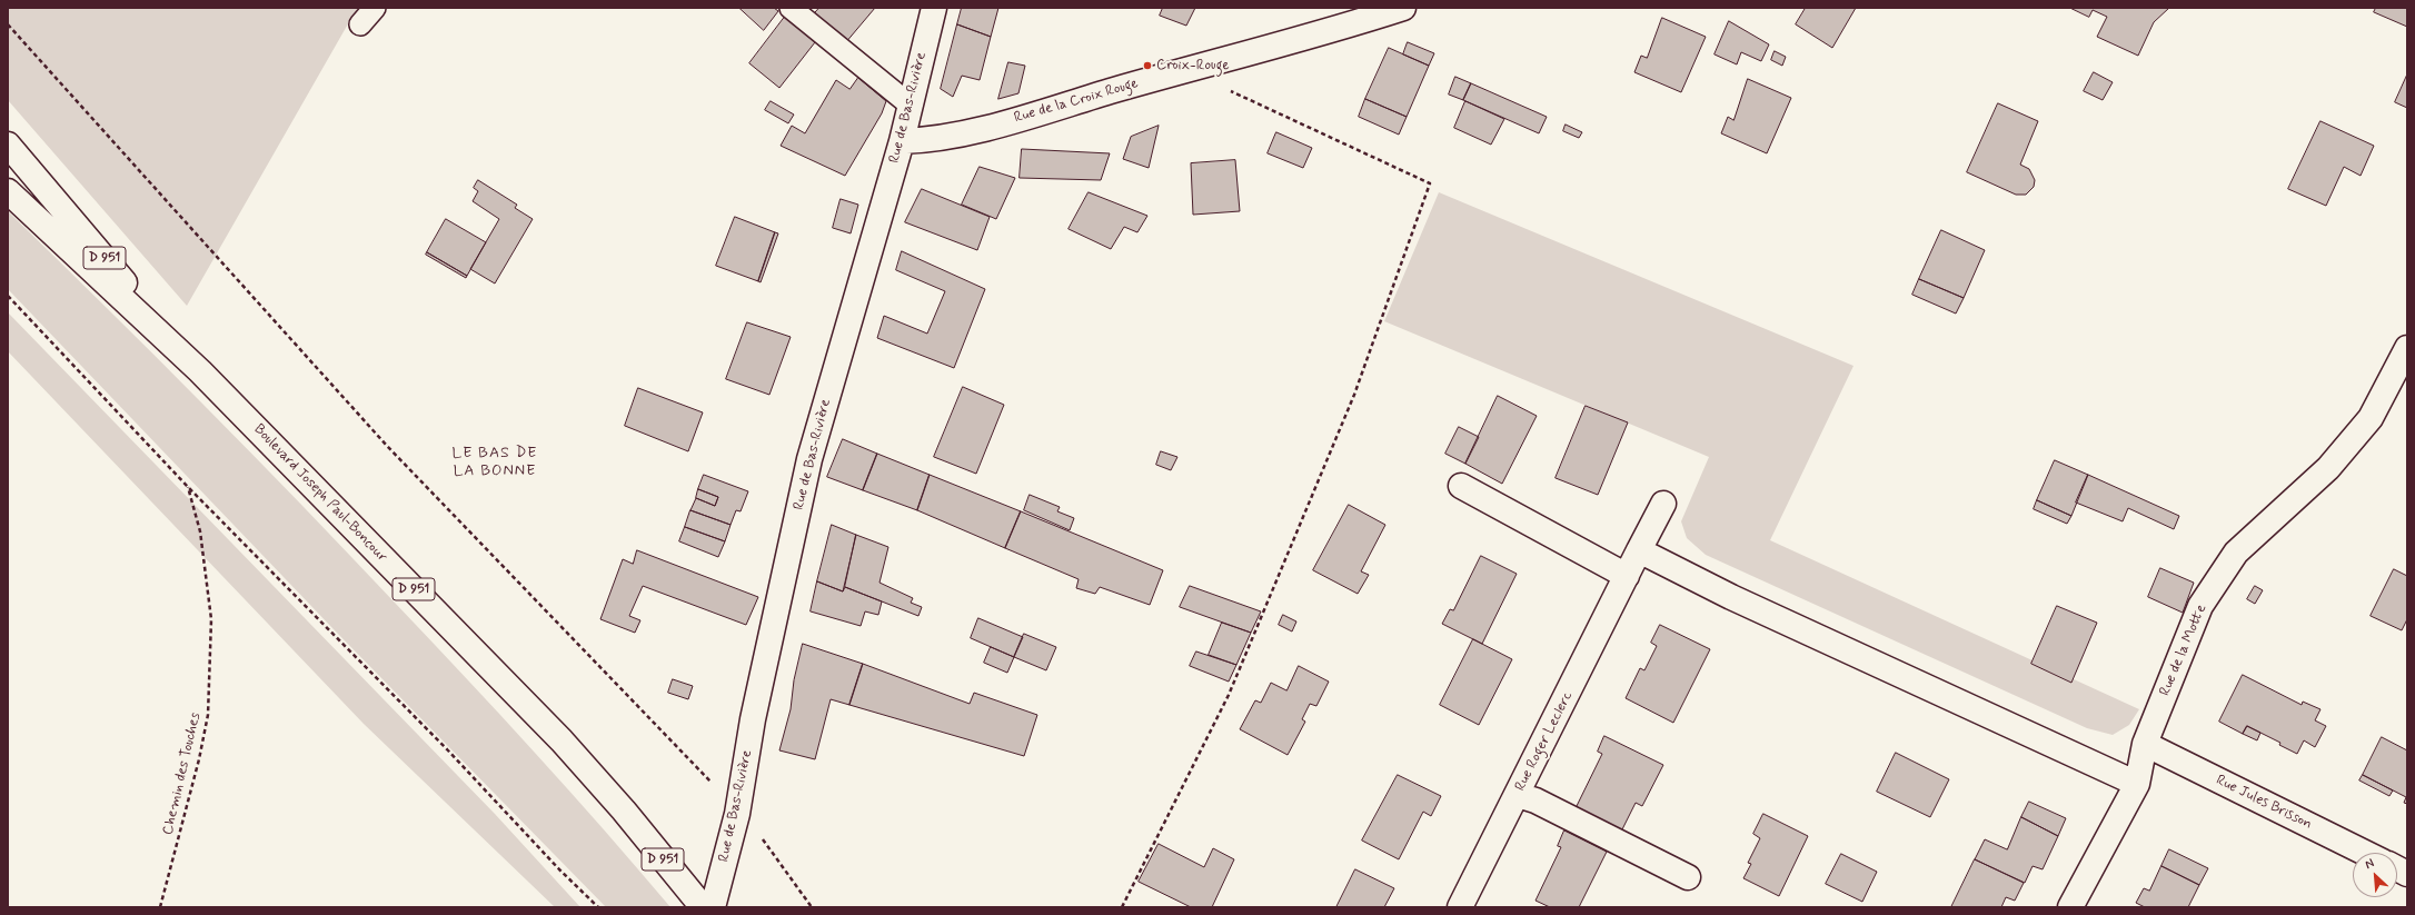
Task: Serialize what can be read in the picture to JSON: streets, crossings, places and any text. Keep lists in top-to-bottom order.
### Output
{
  "streets": {
    "street": [
      "Rue de la Croix Rouge",
      "Rue de Bas-Rivière",
      "D 951",
      "Boulevard Joseph Paul-Boncour",
      "Rue de la Motte",
      "Rue Roger Leclerc",
      "Rue Jules Brisson"
    ],
    "path": ["Chemin des Touches"]
  },
  "crossings": [
    ["Rue de la Croix Rouge", "Rue de Bas-Rivière"],
    ["Rue de la Motte", "Rue Jules Brisson"]
  ],
  "districts": ["LE BAS DE LA BONNE"],
  "places": ["Croix-Rouge"],
  "north": "top left"
}
